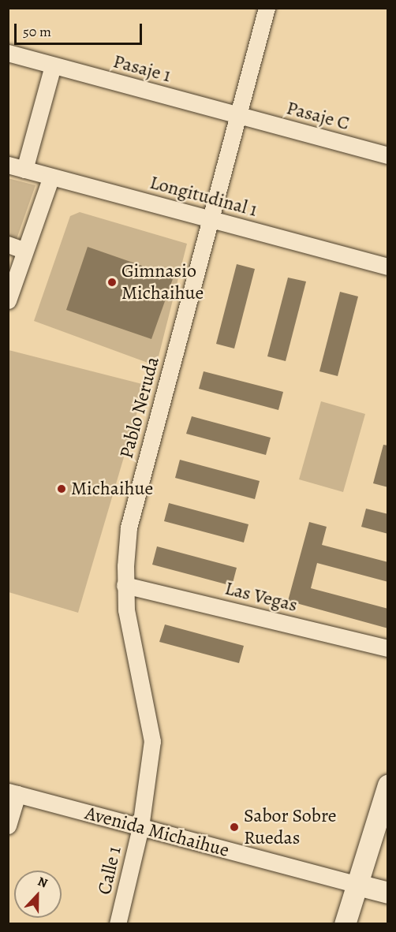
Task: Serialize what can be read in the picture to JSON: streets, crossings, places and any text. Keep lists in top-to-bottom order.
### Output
{
  "streets": {
    "street": [
      "Pasaje 1",
      "Pasaje C",
      "Longitudinal 1",
      "Pablo Neruda",
      "Las Vegas",
      "Avenida Michaihue",
      "Calle 1"
    ]
  },
  "crossings": [
    ["Pasaje 1", "Pasaje C"],
    ["Pasaje 1", "Pablo Neruda"],
    ["Pasaje C", "Pablo Neruda"],
    ["Longitudinal 1", "Pablo Neruda"],
    ["Pablo Neruda", "Las Vegas"],
    ["Pablo Neruda", "Avenida Michaihue"],
    ["Pablo Neruda", "Calle 1"],
    ["Avenida Michaihue", "Calle 1"]
  ],
  "places": ["Gimnasio Michaihue", "Michaihue", "Sabor Sobre Ruedas"],
  "scale_bar": "50 m",
  "north": "top"
}
